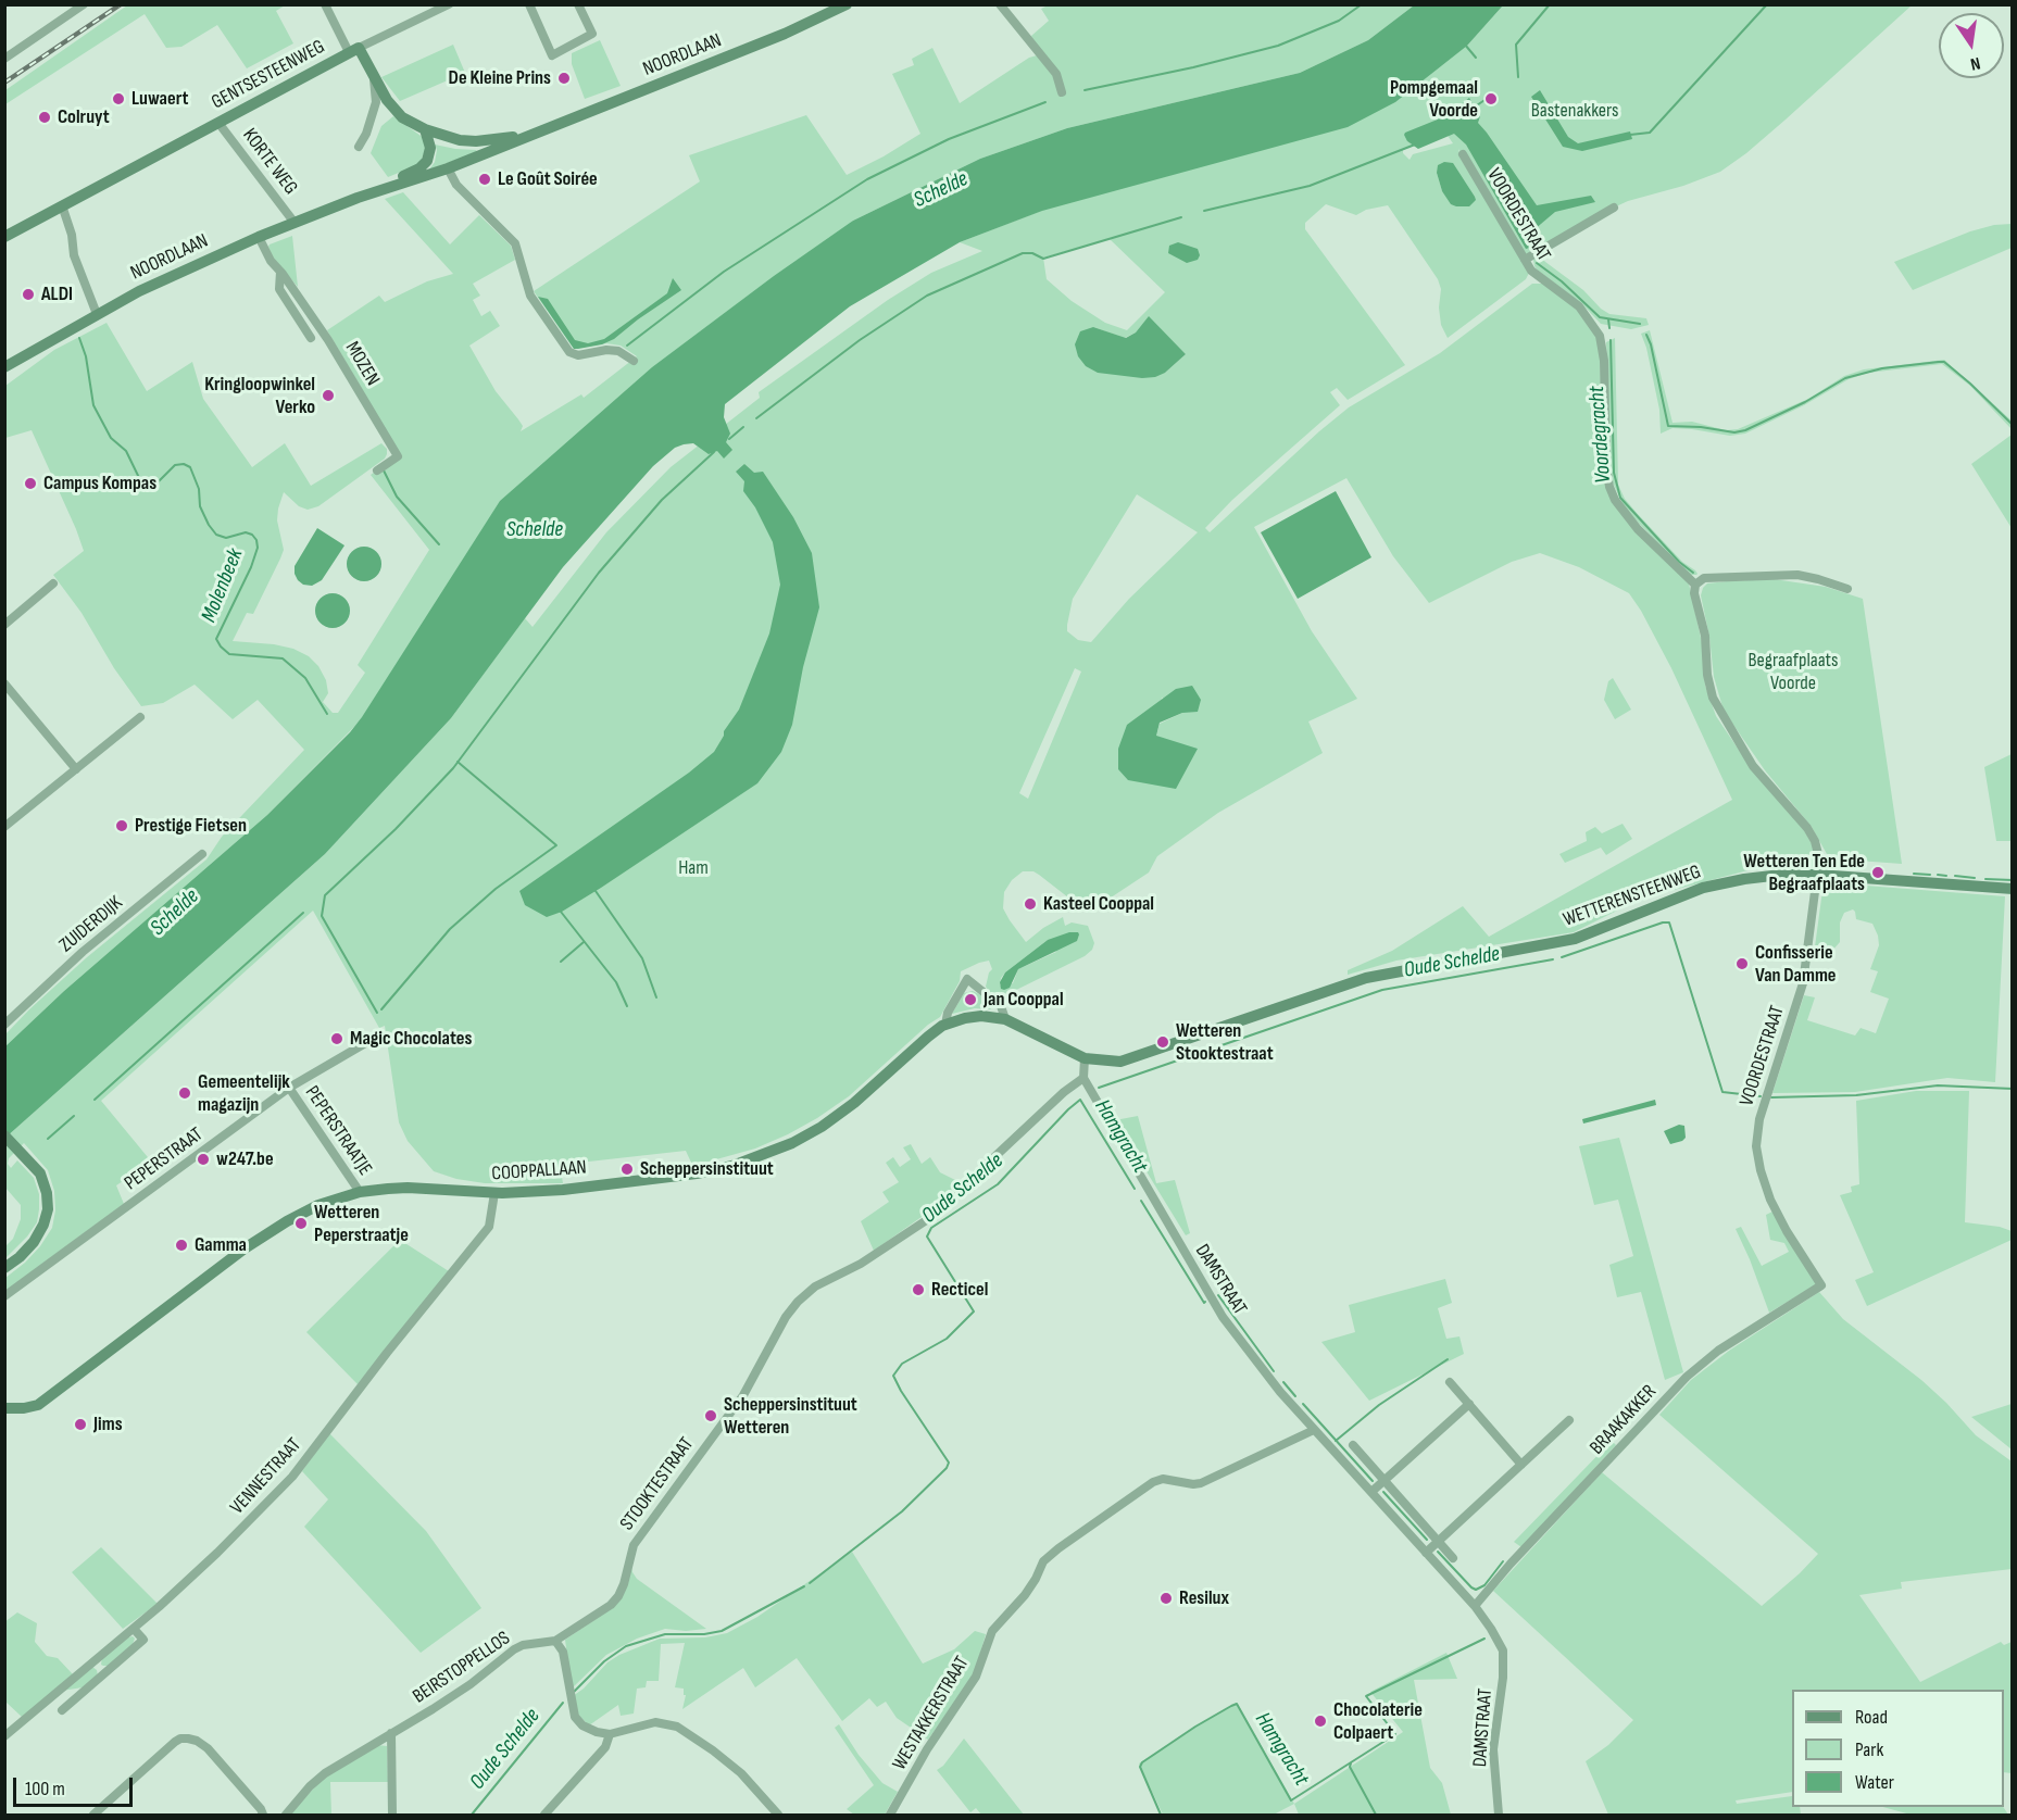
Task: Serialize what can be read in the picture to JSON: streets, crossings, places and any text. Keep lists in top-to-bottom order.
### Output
{
  "streets": {
    "street": [
      "NOORDLAAN",
      "GENTSESTEENWEG",
      "KORTE WEG",
      "VOORDESTRAAT",
      "MOZEN",
      "WETTERENSTEENWEG",
      "ZUIDERDIJK",
      "PEPERSTRAATJE",
      "PEPERSTRAAT",
      "COOPPALLAAN",
      "DAMSTRAAT",
      "BRAAKAKKER",
      "VENNESTRAAT",
      "STOOKTESTRAAT",
      "BEIRSTOPPELLOS",
      "WESTAKKERSTRAAT"
    ]
  },
  "crossings": [
    ["NOORDLAAN", "GENTSESTEENWEG"],
    ["NOORDLAAN", "KORTE WEG"],
    ["NOORDLAAN", "MOZEN"],
    ["GENTSESTEENWEG", "KORTE WEG"],
    ["VOORDESTRAAT", "WETTERENSTEENWEG"],
    ["VOORDESTRAAT", "BRAAKAKKER"],
    ["WETTERENSTEENWEG", "COOPPALLAAN"],
    ["PEPERSTRAATJE", "PEPERSTRAAT"],
    ["PEPERSTRAATJE", "COOPPALLAAN"],
    ["COOPPALLAAN", "VENNESTRAAT"],
    ["DAMSTRAAT", "BRAAKAKKER"],
    ["DAMSTRAAT", "STOOKTESTRAAT"],
    ["DAMSTRAAT", "WESTAKKERSTRAAT"],
    ["STOOKTESTRAAT", "BEIRSTOPPELLOS"]
  ],
  "water": [
    "Schelde",
    "Voordegracht",
    "Molenbeek",
    "Oude Schelde",
    "Hamgracht"
  ],
  "parks": ["Bastenakkers", "Begraafplaats Voorde", "Ham"],
  "places": [
    "De Kleine Prins",
    "Luwaert",
    "Pompgemaal Voorde",
    "Colruyt",
    "Le Goût Soirée",
    "ALDI",
    "Kringloopwinkel Verko",
    "Campus Kompas",
    "Prestige Fietsen",
    "Wetteren Ten Ede Begraafplaats",
    "Kasteel Cooppal",
    "Confisserie Van Damme",
    "Jan Cooppal",
    "Magic Chocolates",
    "Wetteren Stooktestraat",
    "Gemeentelijk magazijn",
    "w247.be",
    "Scheppersinstituut",
    "Wetteren Peperstraatje",
    "Gamma",
    "Recticel",
    "Scheppersinstituut Wetteren",
    "Jims",
    "Resilux",
    "Chocolaterie Colpaert"
  ],
  "legend": ["Road", "Park", "Water"],
  "scale_bar": "100 m",
  "north": "bottom"
}
